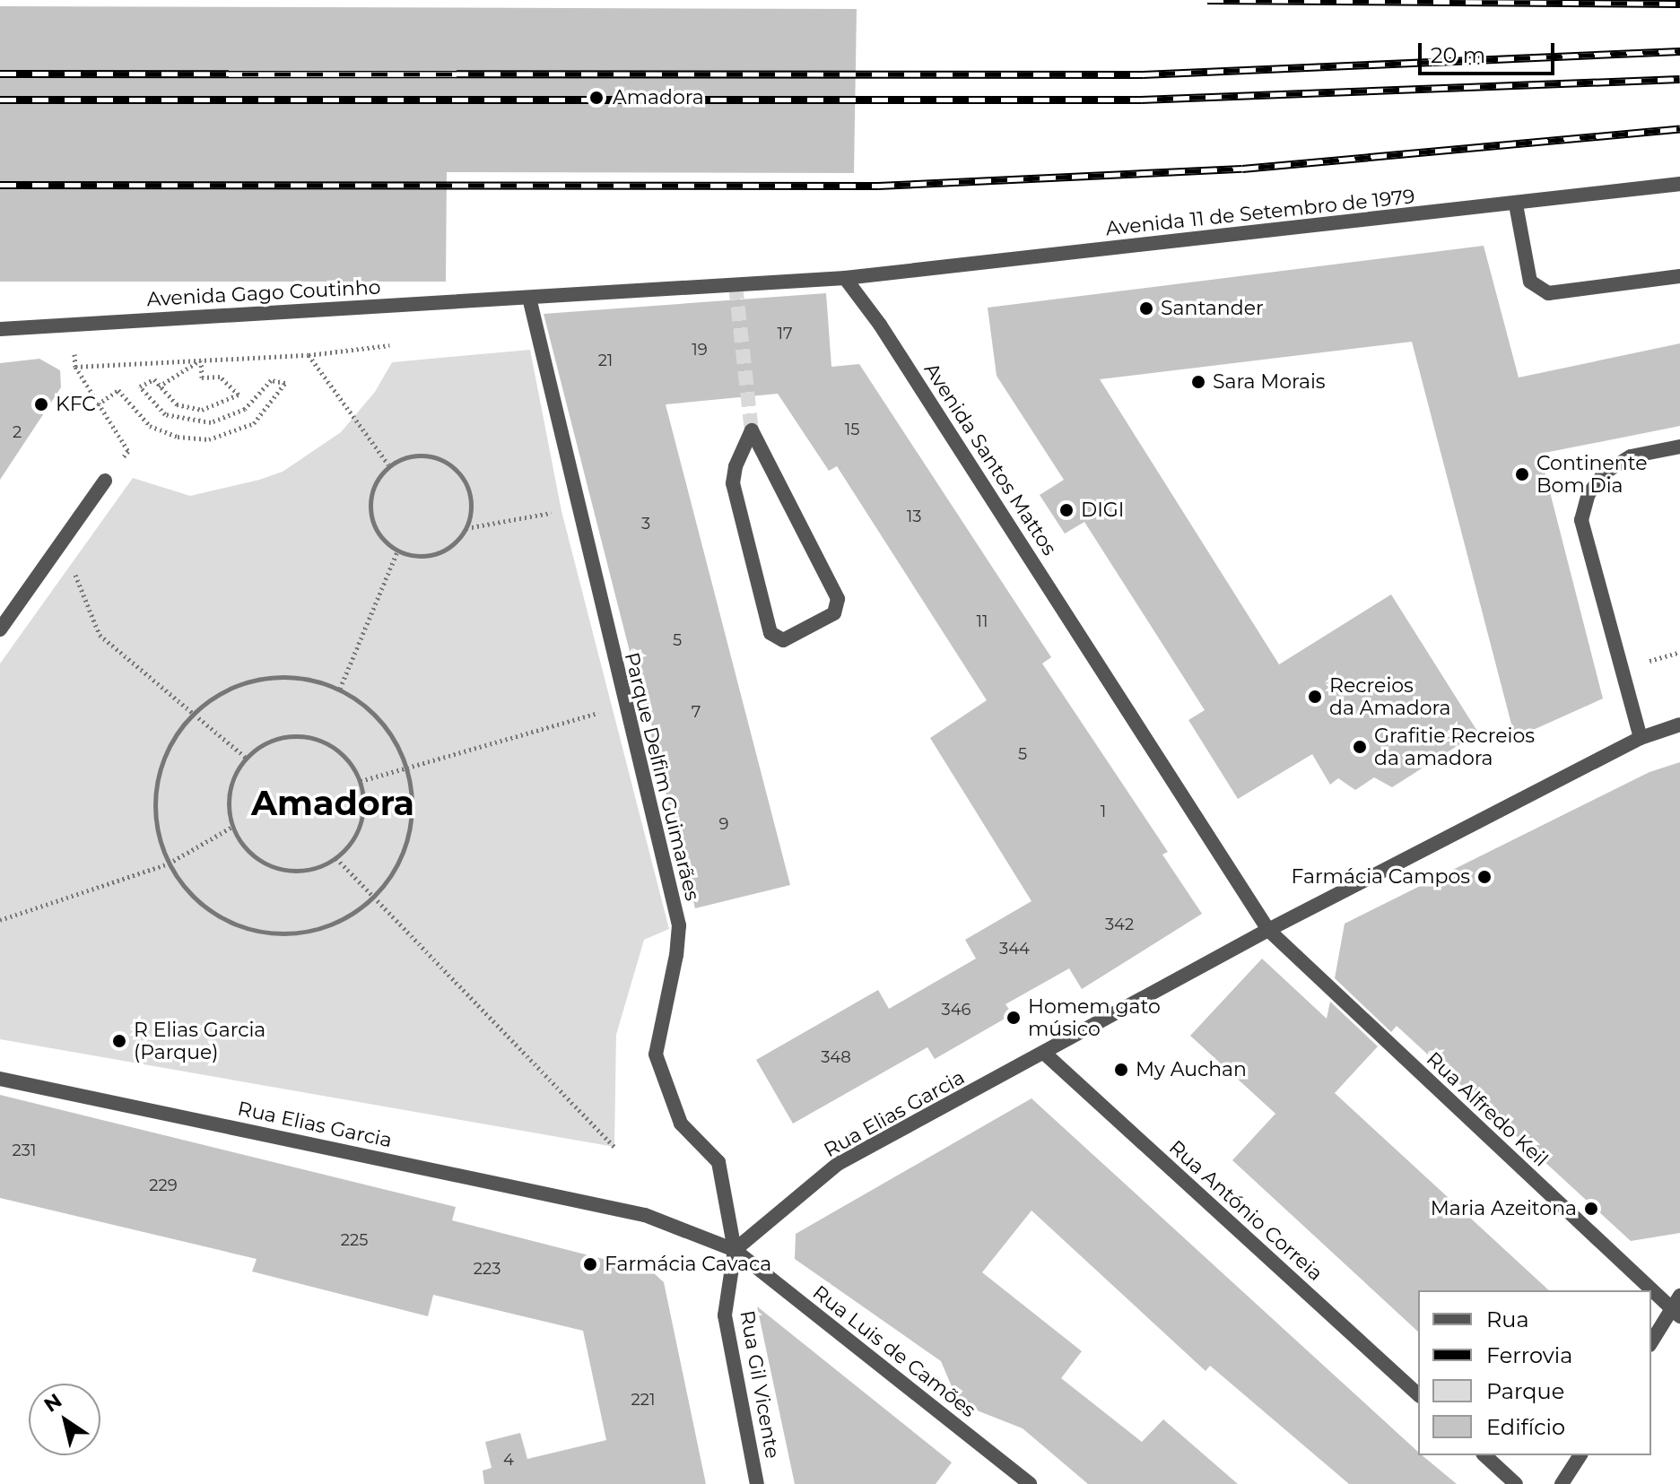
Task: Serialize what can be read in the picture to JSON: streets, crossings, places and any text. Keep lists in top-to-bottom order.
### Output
{
  "streets": {
    "street": [
      "Avenida 11 de Setembro de 1979",
      "Avenida Gago Coutinho",
      "Avenida Santos Mattos",
      "Parque Delfim Guimarães",
      "Rua Alfredo Keil",
      "Rua Elias Garcia",
      "Rua António Correia",
      "Rua Luis de Camões",
      "Rua Gil Vicente"
    ]
  },
  "crossings": [
    ["Avenida 11 de Setembro de 1979", "Avenida Santos Mattos"],
    ["Avenida Gago Coutinho", "Parque Delfim Guimarães"],
    ["Avenida Santos Mattos", "Rua Alfredo Keil"],
    ["Avenida Santos Mattos", "Rua Elias Garcia"],
    ["Parque Delfim Guimarães", "Rua Elias Garcia"],
    ["Parque Delfim Guimarães", "Rua Luis de Camões"],
    ["Parque Delfim Guimarães", "Rua Gil Vicente"],
    ["Rua Alfredo Keil", "Rua Elias Garcia"],
    ["Rua Elias Garcia", "Rua António Correia"],
    ["Rua Elias Garcia", "Rua Luis de Camões"],
    ["Rua Elias Garcia", "Rua Gil Vicente"],
    ["Rua Luis de Camões", "Rua Gil Vicente"]
  ],
  "districts": ["Amadora"],
  "places": [
    "Amadora",
    "Santander",
    "Sara Morais",
    "KFC",
    "Continente Bom Dia",
    "DIGI",
    "Recreios da Amadora",
    "Grafitie Recreios da amadora",
    "Farmácia Campos",
    "Homem gato músico",
    "R Elias Garcia (Parque)",
    "My Auchan",
    "Maria Azeitona",
    "Farmácia Cavaca"
  ],
  "house_numbers": [
    "17",
    "19",
    "21",
    "15",
    "2",
    "13",
    "3",
    "11",
    "5",
    "7",
    "5",
    "1",
    "9",
    "342",
    "344",
    "346",
    "348",
    "231",
    "229",
    "225",
    "223",
    "221",
    "4"
  ],
  "legend": [
    "Rua",
    "Ferrovia",
    "Parque",
    "Edifício"
  ],
  "scale_bar": "20 m",
  "north": "top left"
}
